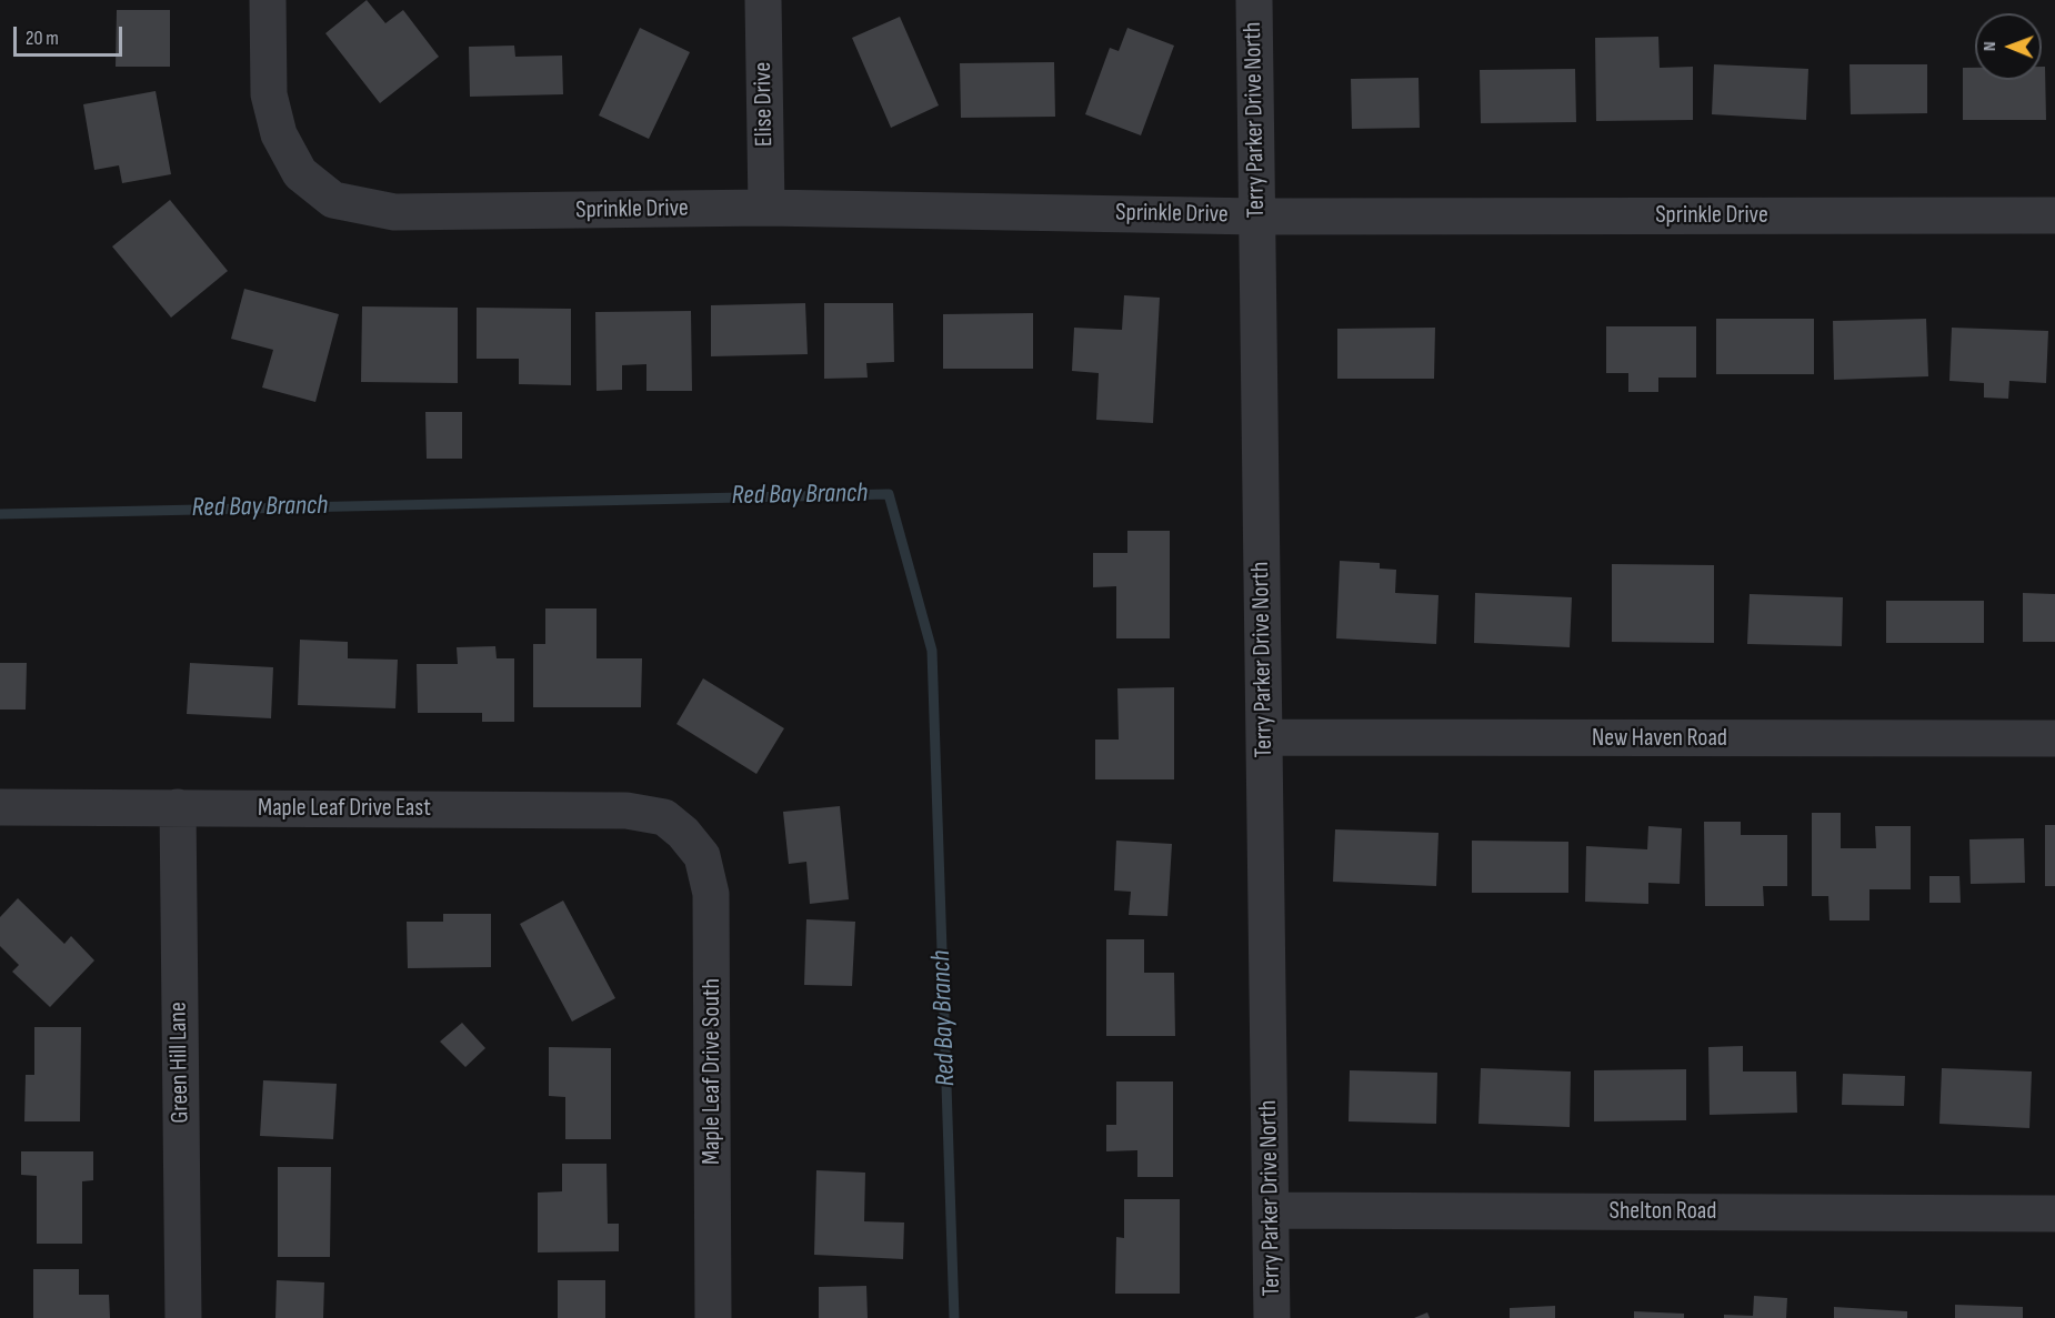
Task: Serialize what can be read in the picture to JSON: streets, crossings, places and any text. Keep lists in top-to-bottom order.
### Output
{
  "streets": {
    "street": [
      "Elise Drive",
      "Terry Parker Drive North",
      "Sprinkle Drive",
      "New Haven Road",
      "Maple Leaf Drive East",
      "Green Hill Lane",
      "Maple Leaf Drive South",
      "Shelton Road"
    ]
  },
  "crossings": [
    ["Elise Drive", "Sprinkle Drive"],
    ["Terry Parker Drive North", "Sprinkle Drive"],
    ["Terry Parker Drive North", "New Haven Road"],
    ["Terry Parker Drive North", "Shelton Road"],
    ["Maple Leaf Drive East", "Green Hill Lane"],
    ["Maple Leaf Drive East", "Maple Leaf Drive South"]
  ],
  "water": ["Red Bay Branch"],
  "scale_bar": "20 m",
  "north": "left"
}
